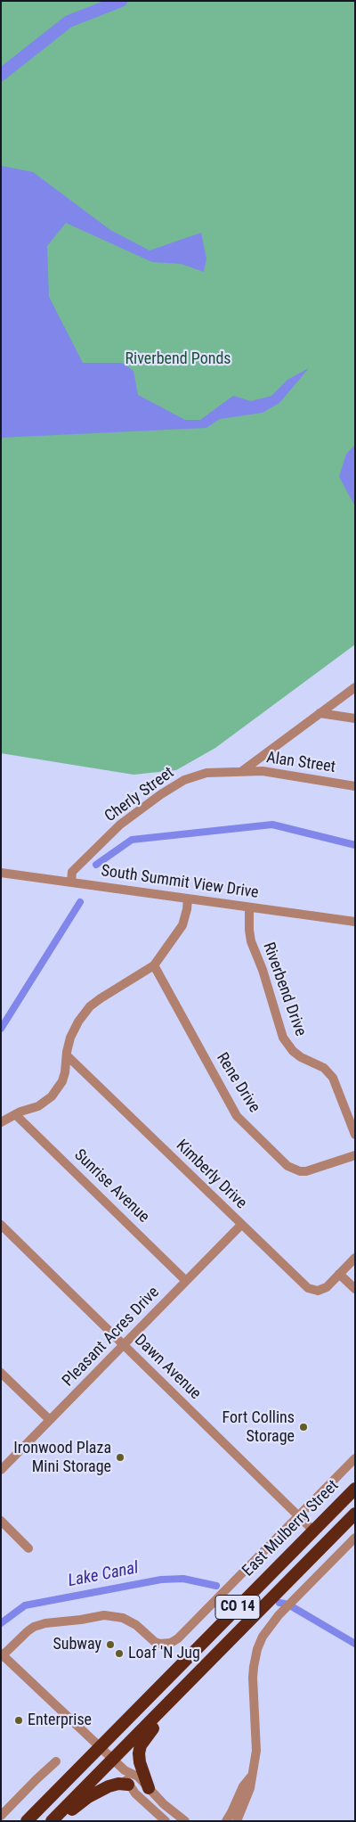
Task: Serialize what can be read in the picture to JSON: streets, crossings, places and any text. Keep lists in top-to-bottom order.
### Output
{
  "streets": {
    "highway": ["East Mulberry Street", "CO 14"],
    "street": [
      "Alan Street",
      "Cherly Street",
      "South Summit View Drive",
      "Riverbend Drive",
      "Rene Drive",
      "Kimberly Drive",
      "Sunrise Avenue",
      "Pleasant Acres Drive",
      "Dawn Avenue"
    ]
  },
  "crossings": [
    ["Alan Street", "Cherly Street"],
    ["Cherly Street", "South Summit View Drive"],
    ["South Summit View Drive", "Riverbend Drive"],
    ["Kimberly Drive", "Pleasant Acres Drive"],
    ["Sunrise Avenue", "Pleasant Acres Drive"],
    ["Pleasant Acres Drive", "Dawn Avenue"],
    ["Dawn Avenue", "East Mulberry Street"]
  ],
  "water": ["Lake Canal"],
  "parks": ["Riverbend Ponds"],
  "places": [
    "Fort Collins Storage",
    "Ironwood Plaza Mini Storage",
    "Subway",
    "Loaf 'N Jug",
    "Enterprise"
  ]
}
